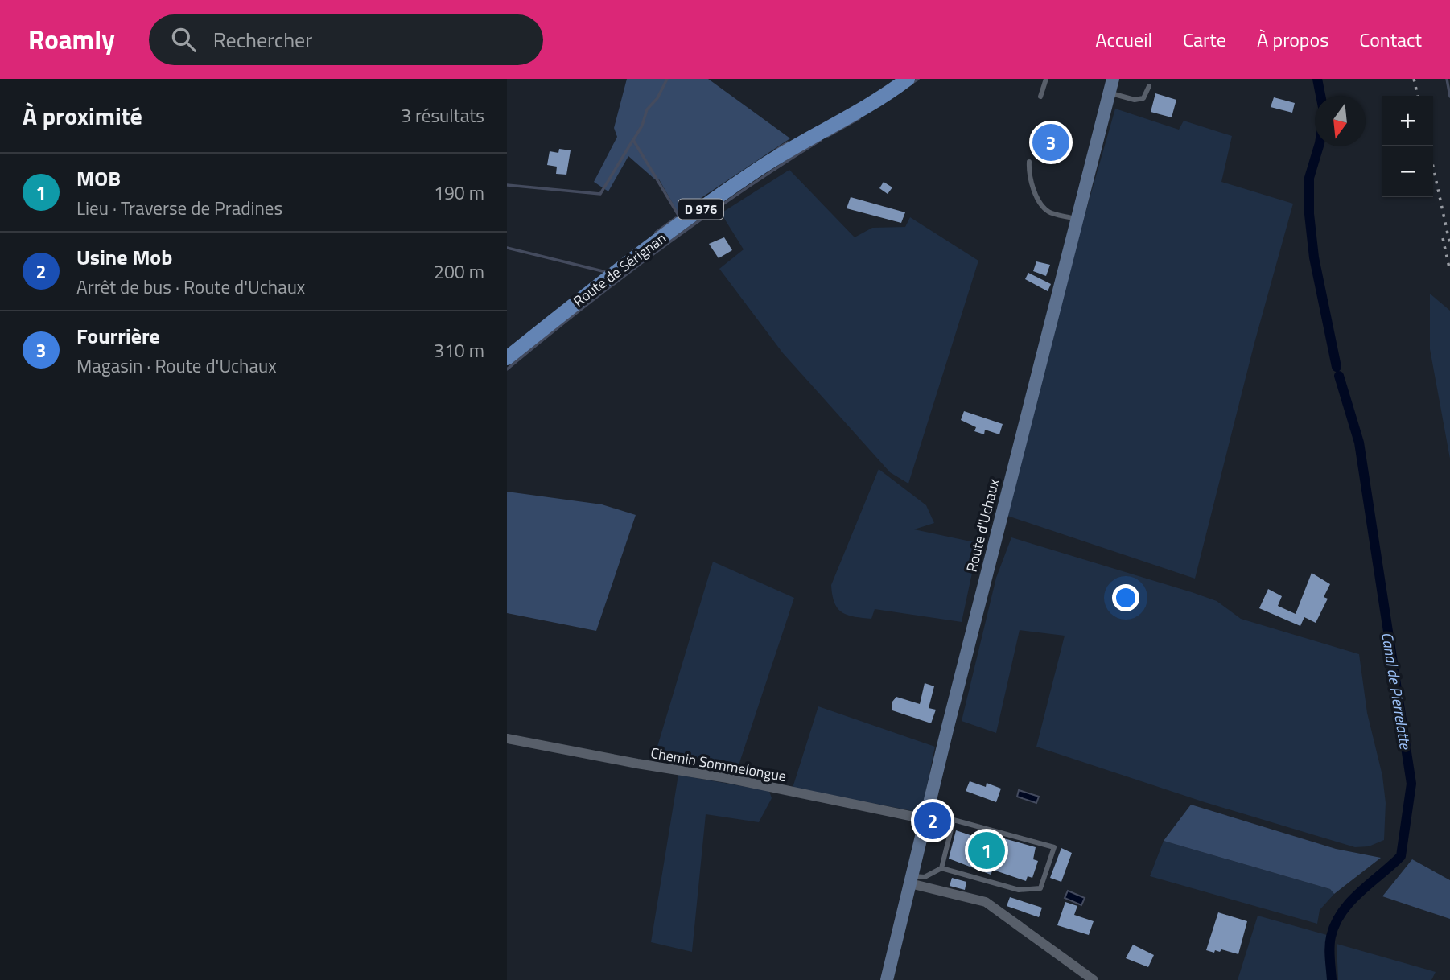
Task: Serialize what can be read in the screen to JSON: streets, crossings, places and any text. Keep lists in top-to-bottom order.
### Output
{
  "streets": {
    "main road": ["D 976", "Route de Sérignan", "Route d'Uchaux"],
    "street": ["Chemin Sommelongue"]
  },
  "crossings": [
    ["Route d'Uchaux", "Chemin Sommelongue"]
  ],
  "water": ["Canal de Pierrelatte"],
  "north": "bottom",
  "page": {
    "header": "Roamly",
    "search": "Rechercher",
    "nav": [
      "Accueil",
      "Carte",
      "À propos",
      "Contact"
    ],
    "heading": ["À proximité", "3 résultats"],
    "map_buttons": ["+", "−"],
    "pins": ["3", "2", "1"],
    "list": [
      {
        "mark": "1",
        "name": "MOB",
        "note": "Lieu · Traverse de Pradines",
        "value": "190 m"
      },
      {
        "mark": "2",
        "name": "Usine Mob",
        "note": "Arrêt de bus · Route d'Uchaux",
        "value": "200 m"
      },
      {
        "mark": "3",
        "name": "Fourrière",
        "note": "Magasin · Route d'Uchaux",
        "value": "310 m"
      }
    ]
  }
}
